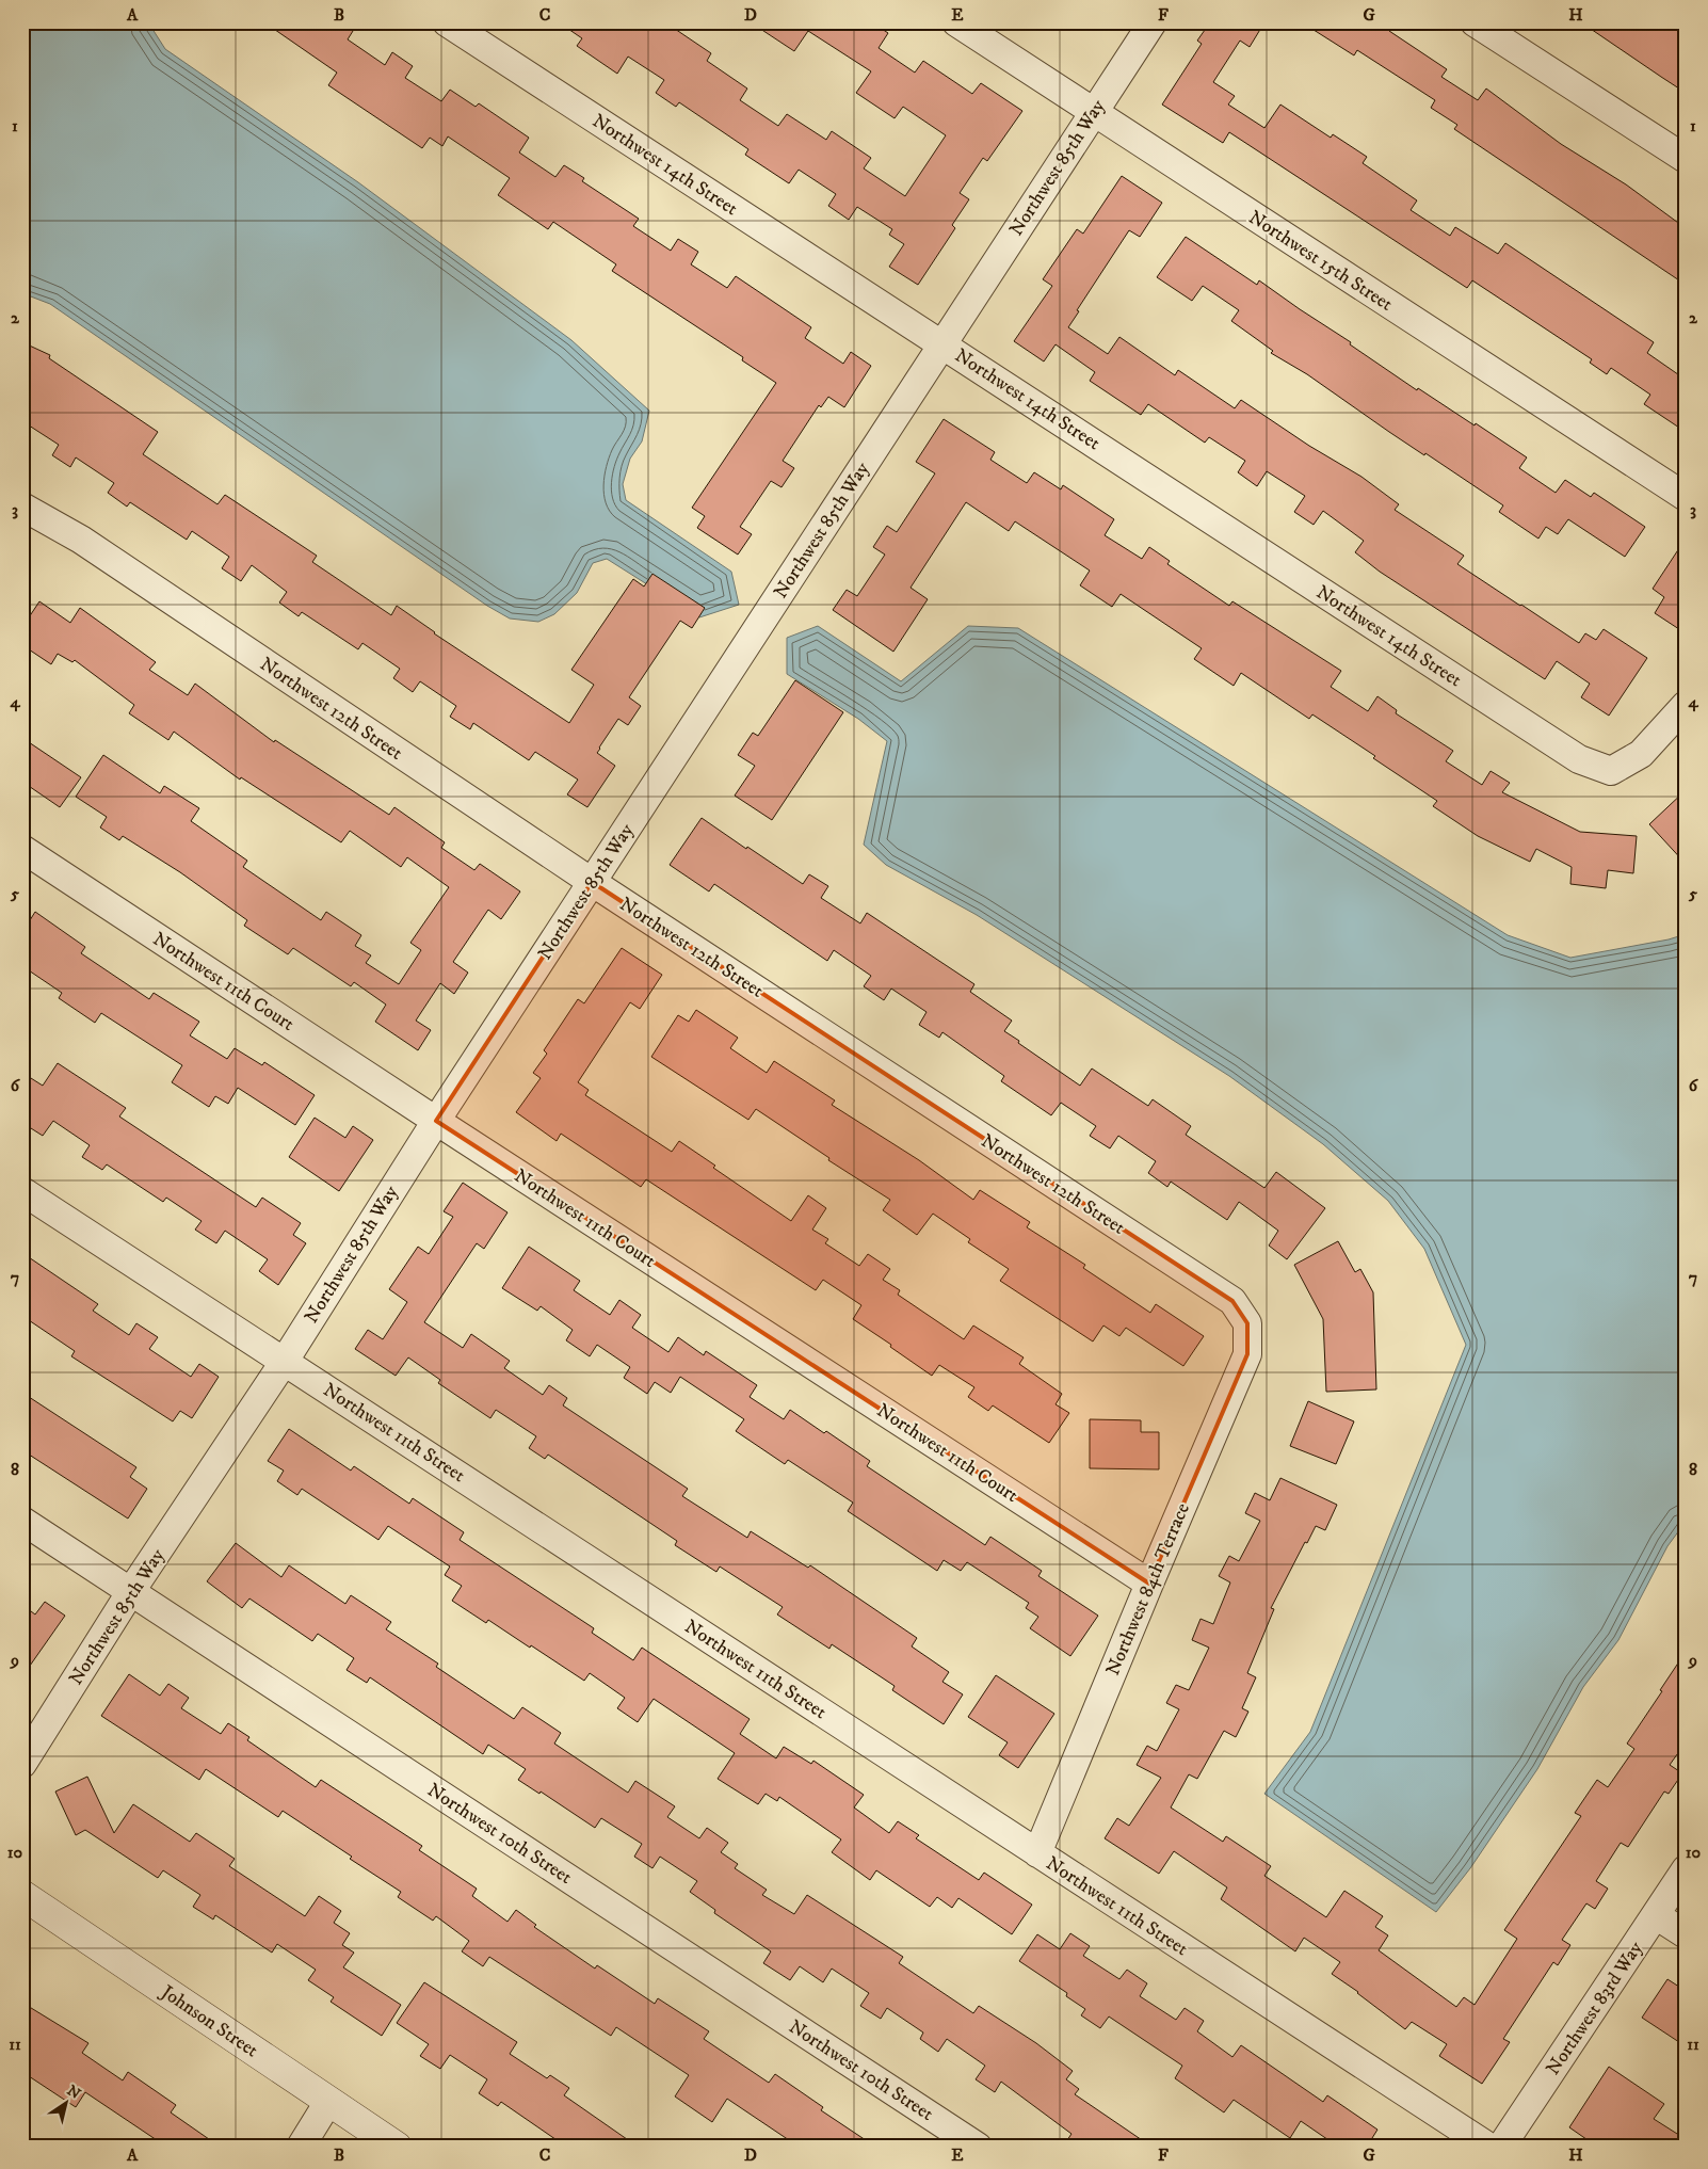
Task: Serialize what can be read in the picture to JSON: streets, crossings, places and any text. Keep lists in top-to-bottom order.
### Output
{
  "streets": {
    "street": [
      "Northwest 14th Street",
      "Northwest 85th Way",
      "Northwest 15th Street",
      "Northwest 12th Street",
      "Northwest 11th Court",
      "Northwest 11th Street",
      "Northwest 84th Terrace",
      "Northwest 10th Street",
      "Northwest 83rd Way",
      "Johnson Street"
    ]
  },
  "crossings": [
    ["Northwest 14th Street", "Northwest 85th Way"],
    ["Northwest 85th Way", "Northwest 15th Street"],
    ["Northwest 85th Way", "Northwest 12th Street"],
    ["Northwest 85th Way", "Northwest 11th Court"],
    ["Northwest 85th Way", "Northwest 11th Street"],
    ["Northwest 85th Way", "Northwest 10th Street"],
    ["Northwest 12th Street", "Northwest 84th Terrace"],
    ["Northwest 11th Court", "Northwest 84th Terrace"],
    ["Northwest 11th Street", "Northwest 84th Terrace"]
  ],
  "north": "top right",
  "grid": {
    "columns": [
      "A",
      "B",
      "C",
      "D",
      "E",
      "F",
      "G",
      "H"
    ],
    "rows": [
      "1",
      "2",
      "3",
      "4",
      "5",
      "6",
      "7",
      "8",
      "9",
      "10",
      "11"
    ]
  }
}
